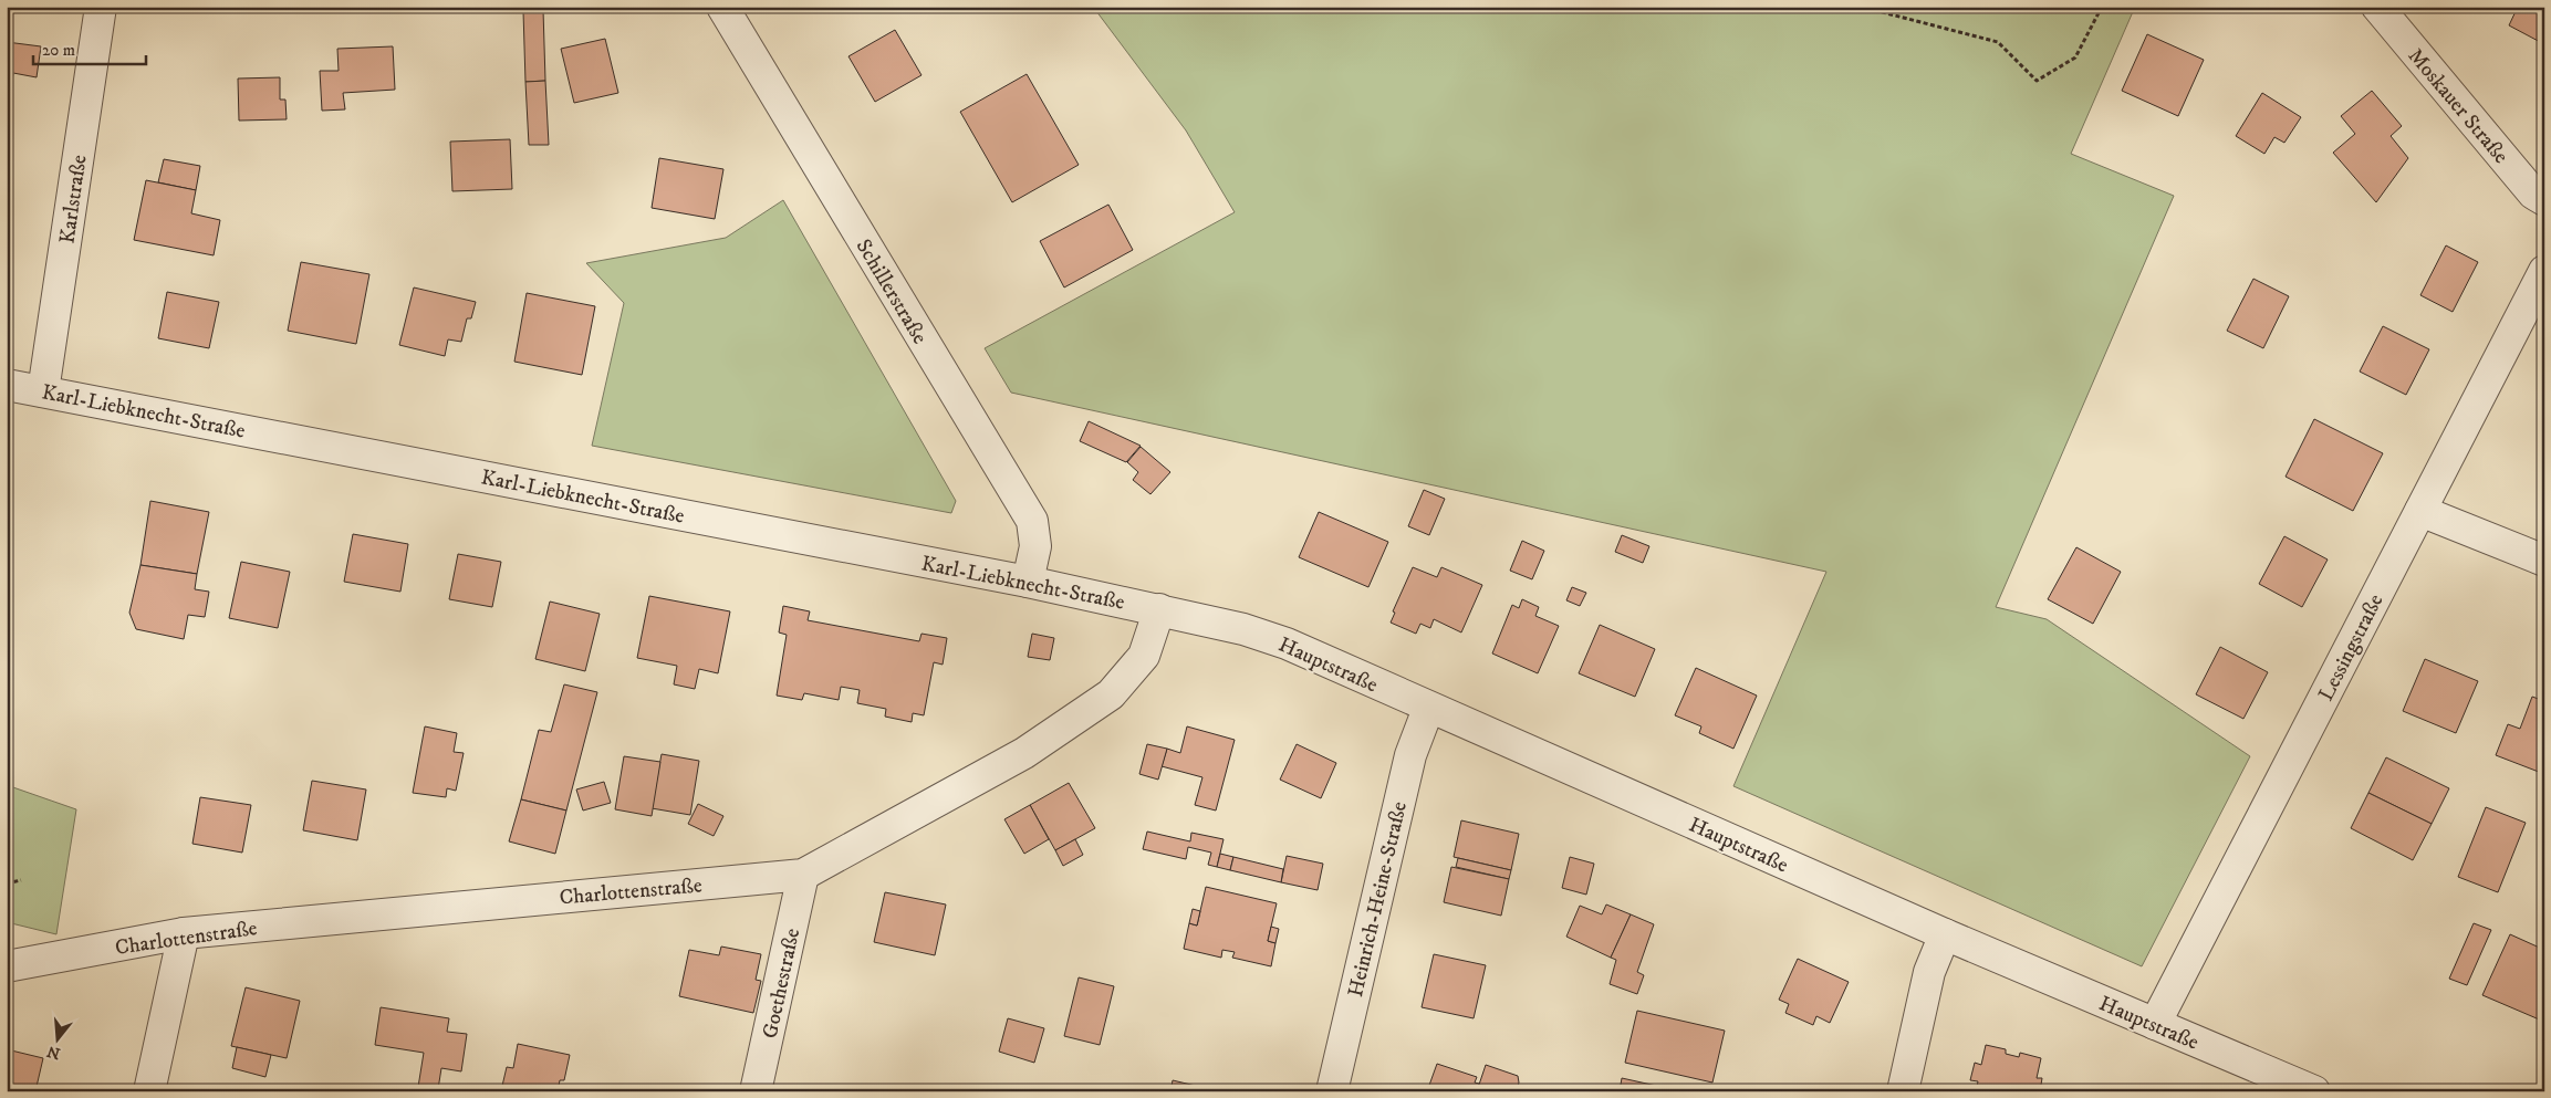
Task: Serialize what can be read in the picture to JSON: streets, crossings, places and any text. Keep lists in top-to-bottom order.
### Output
{
  "streets": {
    "street": [
      "Moskauer Straße",
      "Karlstraße",
      "Schillerstraße",
      "Karl-Liebknecht-Straße",
      "Lessingstraße",
      "Hauptstraße",
      "Charlottenstraße",
      "Heinrich-Heine-Straße",
      "Goethestraße"
    ]
  },
  "crossings": [
    ["Karlstraße", "Karl-Liebknecht-Straße"],
    ["Schillerstraße", "Karl-Liebknecht-Straße"],
    ["Karl-Liebknecht-Straße", "Hauptstraße"],
    ["Karl-Liebknecht-Straße", "Charlottenstraße"],
    ["Lessingstraße", "Hauptstraße"],
    ["Hauptstraße", "Charlottenstraße"],
    ["Hauptstraße", "Heinrich-Heine-Straße"],
    ["Charlottenstraße", "Goethestraße"]
  ],
  "scale_bar": "20 m",
  "north": "bottom"
}
